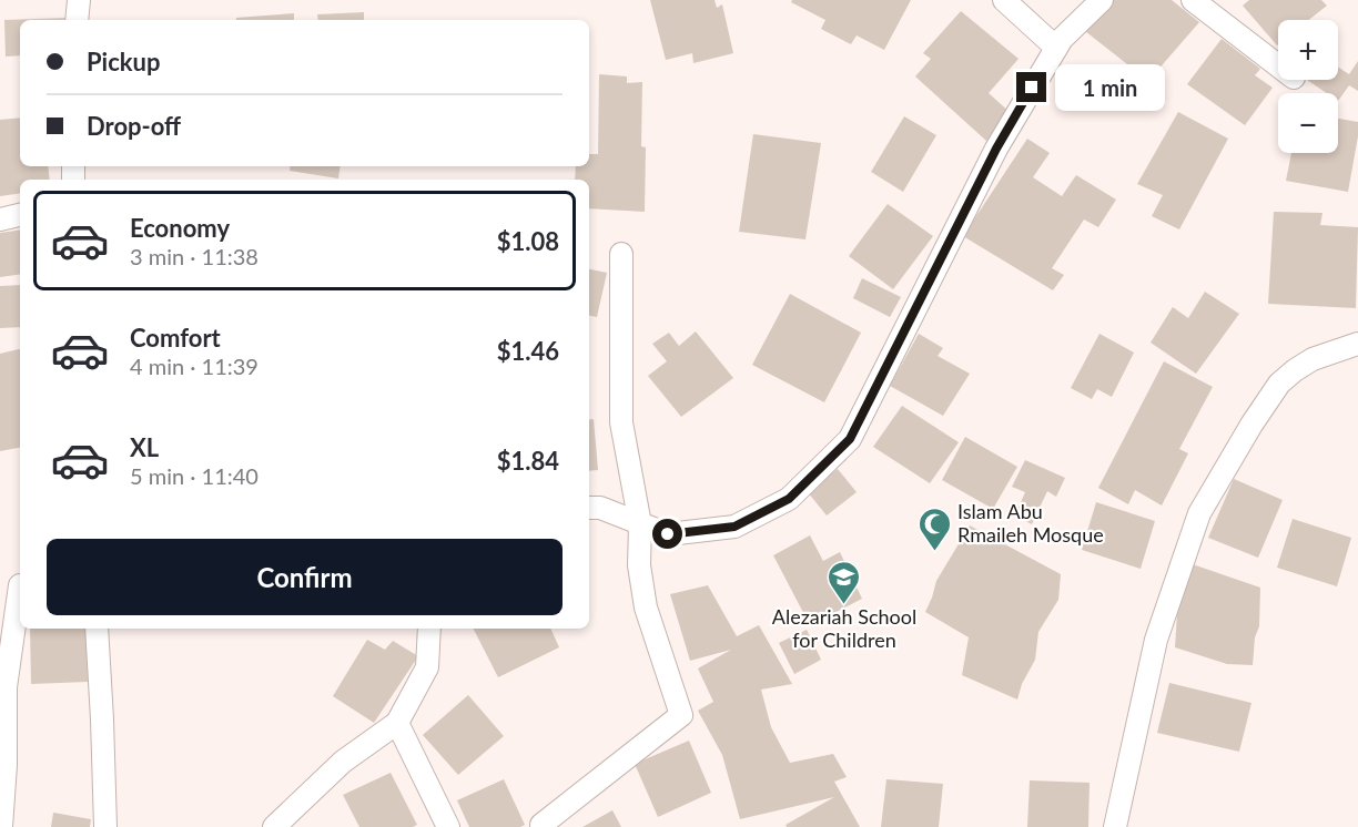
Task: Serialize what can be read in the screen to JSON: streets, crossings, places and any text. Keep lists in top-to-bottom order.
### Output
{
  "places": {
    "mosque": ["Islam Abu Rmaileh Mosque"],
    "school or university": ["Alezariah School for Children"]
  },
  "page": {
    "map_buttons": ["+", "−"],
    "banner": ["Pickup", "Drop-off"],
    "bubble": "1 min",
    "list": [
      {
        "name": "Economy",
        "note": "3 min · 11:38",
        "value": "$1.08"
      },
      {
        "name": "Comfort",
        "note": "4 min · 11:39",
        "value": "$1.46"
      },
      {
        "name": "XL",
        "note": "5 min · 11:40",
        "value": "$1.84"
      }
    ],
    "buttons": "Confirm"
  }
}
